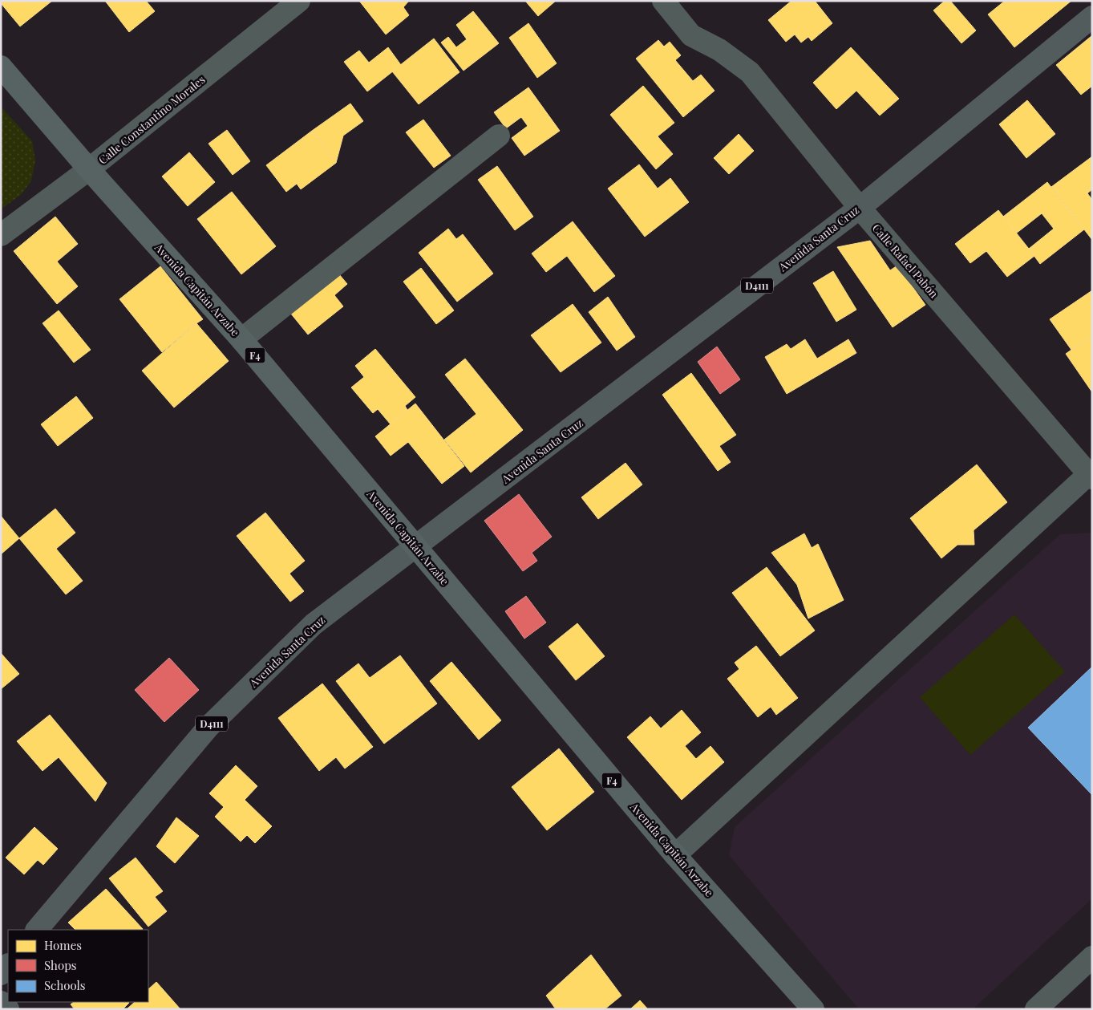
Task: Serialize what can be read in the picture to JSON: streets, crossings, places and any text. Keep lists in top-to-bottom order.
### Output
{
  "streets": {
    "highway": ["Avenida Capitán Arzabe", "F4"],
    "main road": ["Avenida Santa Cruz", "D4111"],
    "street": ["Calle Constantino Morales", "Calle Rafael Pabón"]
  },
  "crossings": [
    ["Calle Constantino Morales", "Avenida Capitán Arzabe"],
    ["Avenida Santa Cruz", "Calle Rafael Pabón"],
    ["Avenida Santa Cruz", "Avenida Capitán Arzabe"]
  ],
  "legend": ["Homes", "Shops", "Schools"]
}
